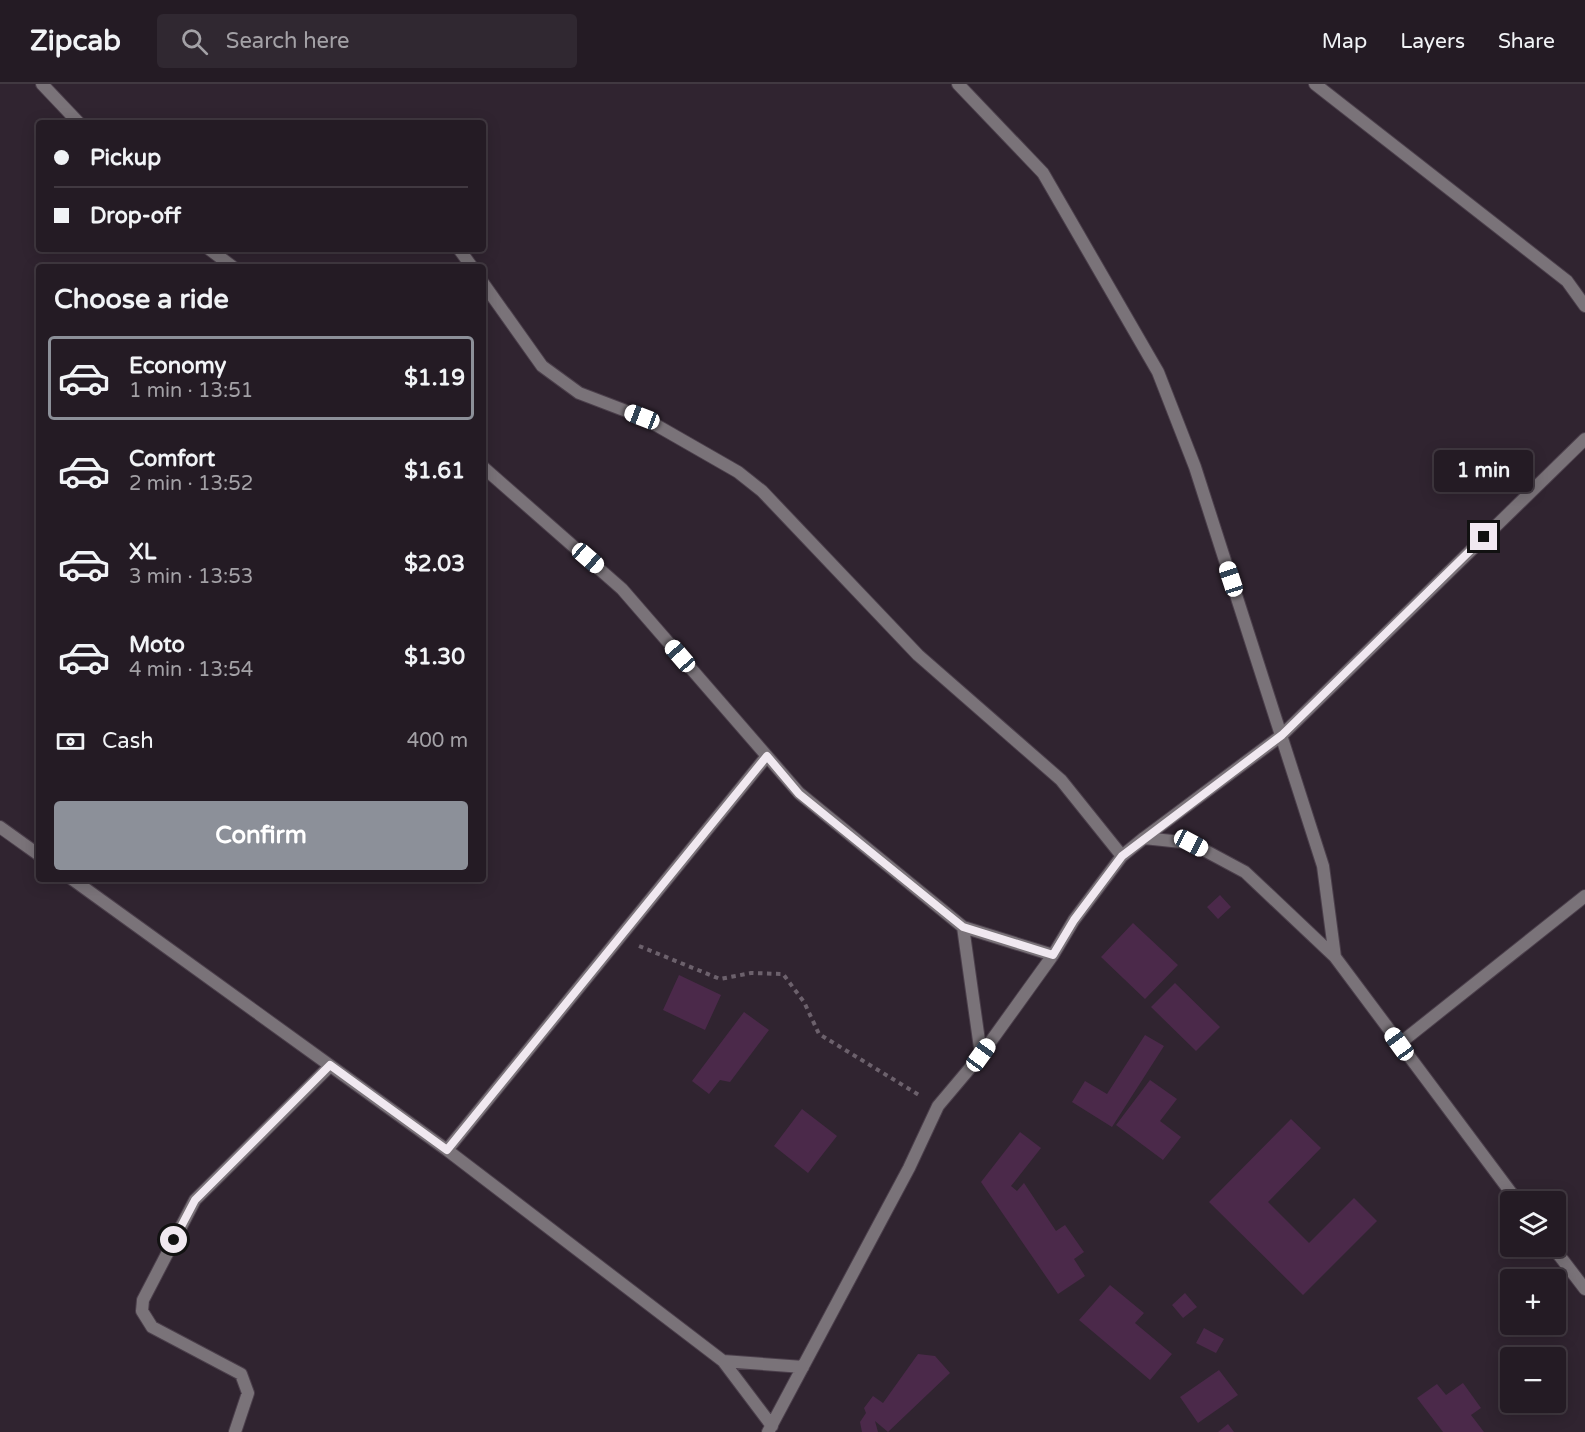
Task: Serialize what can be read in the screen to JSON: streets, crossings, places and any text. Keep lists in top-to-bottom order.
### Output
{
  "page": {
    "header": "Zipcab",
    "search": "Search here",
    "nav": ["Map", "Layers", "Share"],
    "banner": ["Pickup", "Drop-off"],
    "heading": "Choose a ride",
    "list": [
      {
        "name": "Economy",
        "note": "1 min · 13:51",
        "value": "$1.19"
      },
      {
        "name": "Comfort",
        "note": "2 min · 13:52",
        "value": "$1.61"
      },
      {
        "name": "XL",
        "note": "3 min · 13:53",
        "value": "$2.03"
      },
      {
        "name": "Moto",
        "note": "4 min · 13:54",
        "value": "$1.30"
      }
    ],
    "bubble": "1 min",
    "pay": ["Cash", "400 m"],
    "buttons": "Confirm",
    "map_buttons": ["+", "−"]
  }
}
